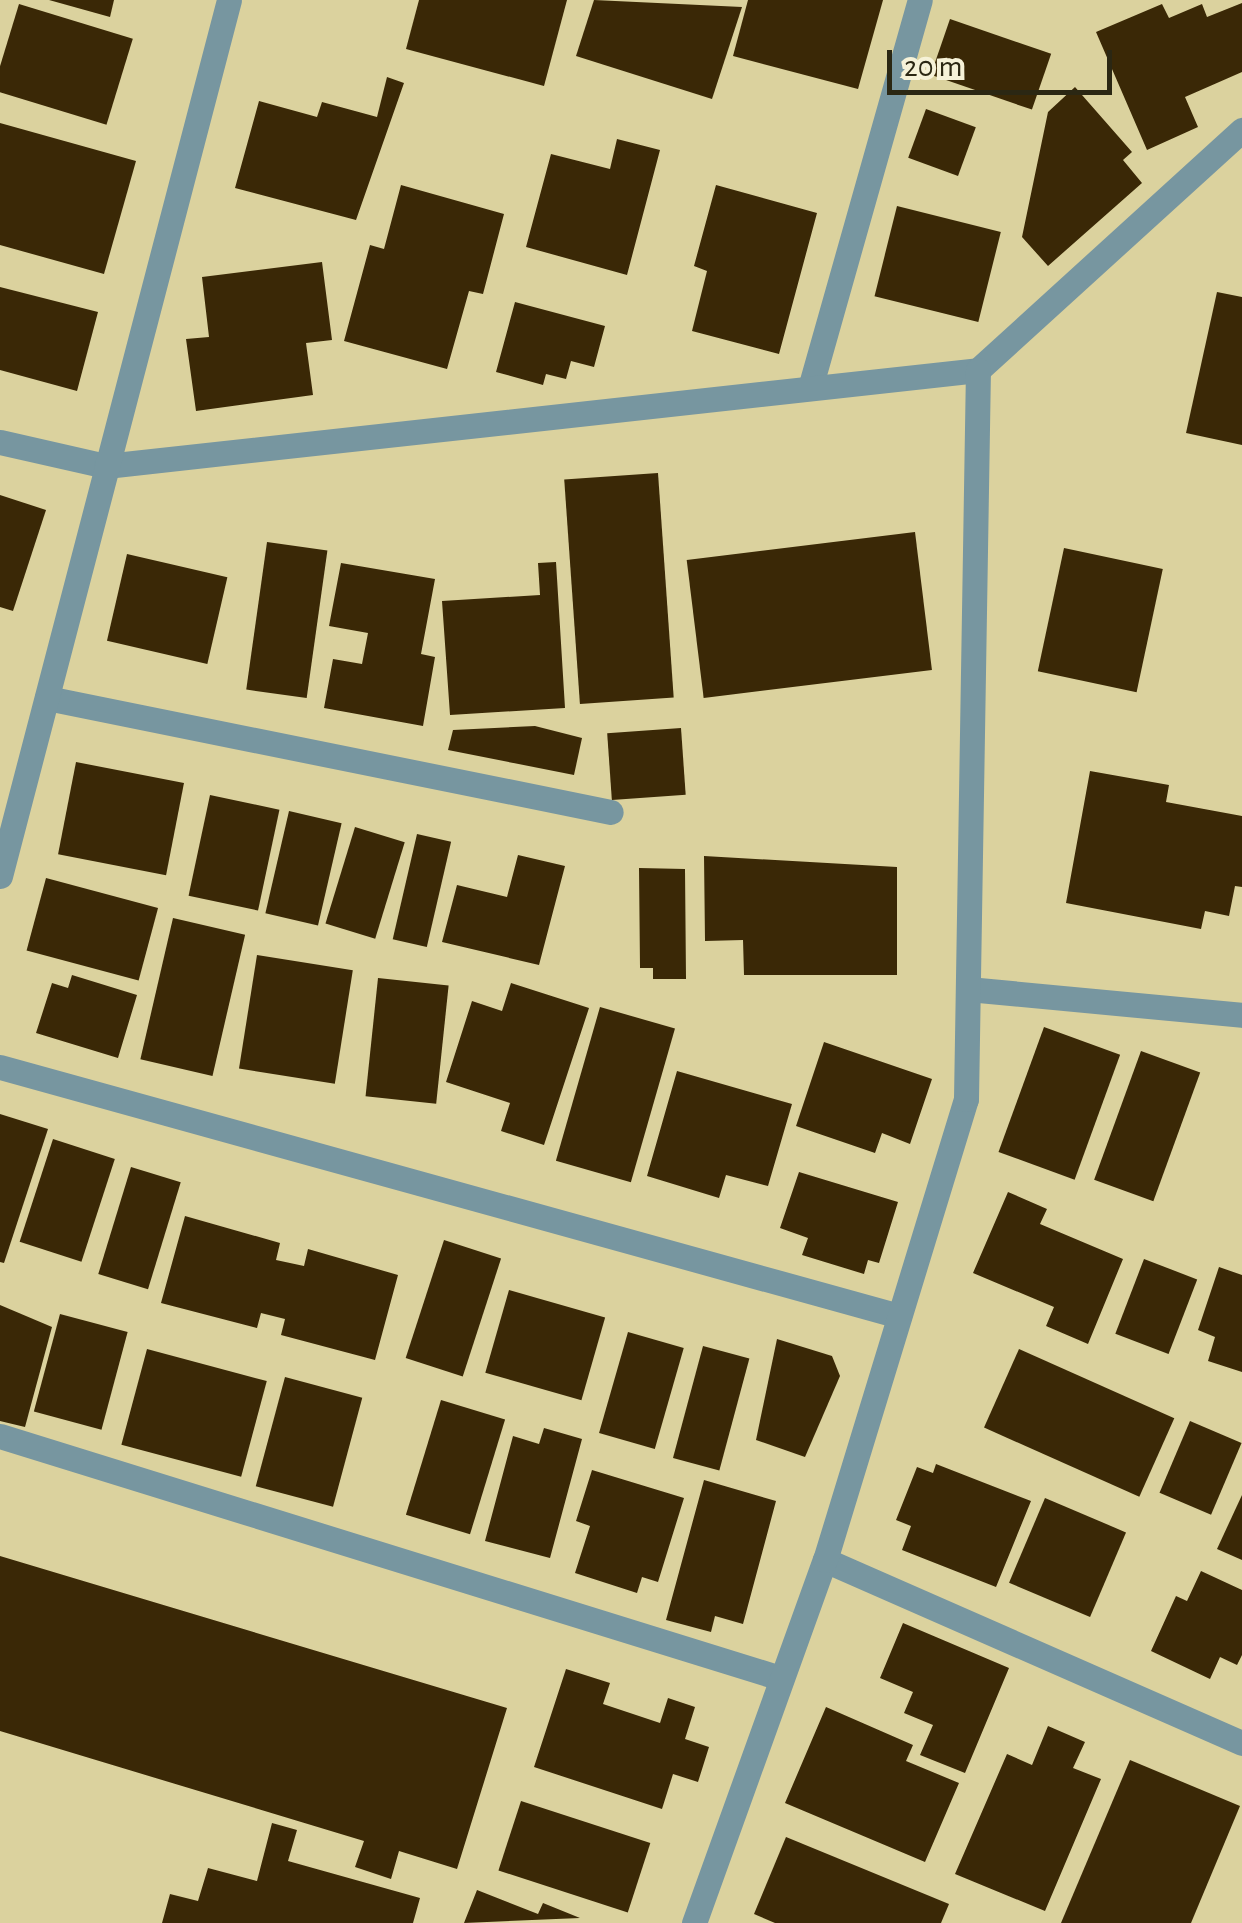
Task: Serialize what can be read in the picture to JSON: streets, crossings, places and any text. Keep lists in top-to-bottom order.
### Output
{
  "scale_bar": "20 m"
}
